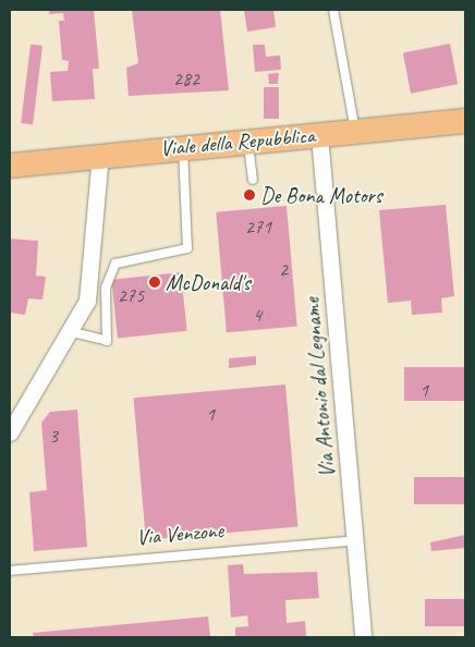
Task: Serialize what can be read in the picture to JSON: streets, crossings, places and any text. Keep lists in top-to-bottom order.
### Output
{
  "streets": {
    "main road": ["Viale della Repubblica"],
    "street": ["Via Antonio dal Legname"],
    "lane": ["Via Venzone"]
  },
  "crossings": [
    ["Viale della Repubblica", "Via Antonio dal Legname"],
    ["Via Antonio dal Legname", "Via Venzone"]
  ],
  "places": ["De Bona Motors", "McDonald's"],
  "house_numbers": [
    "282",
    "271",
    "2",
    "275",
    "4",
    "1",
    "1",
    "3"
  ]
}
